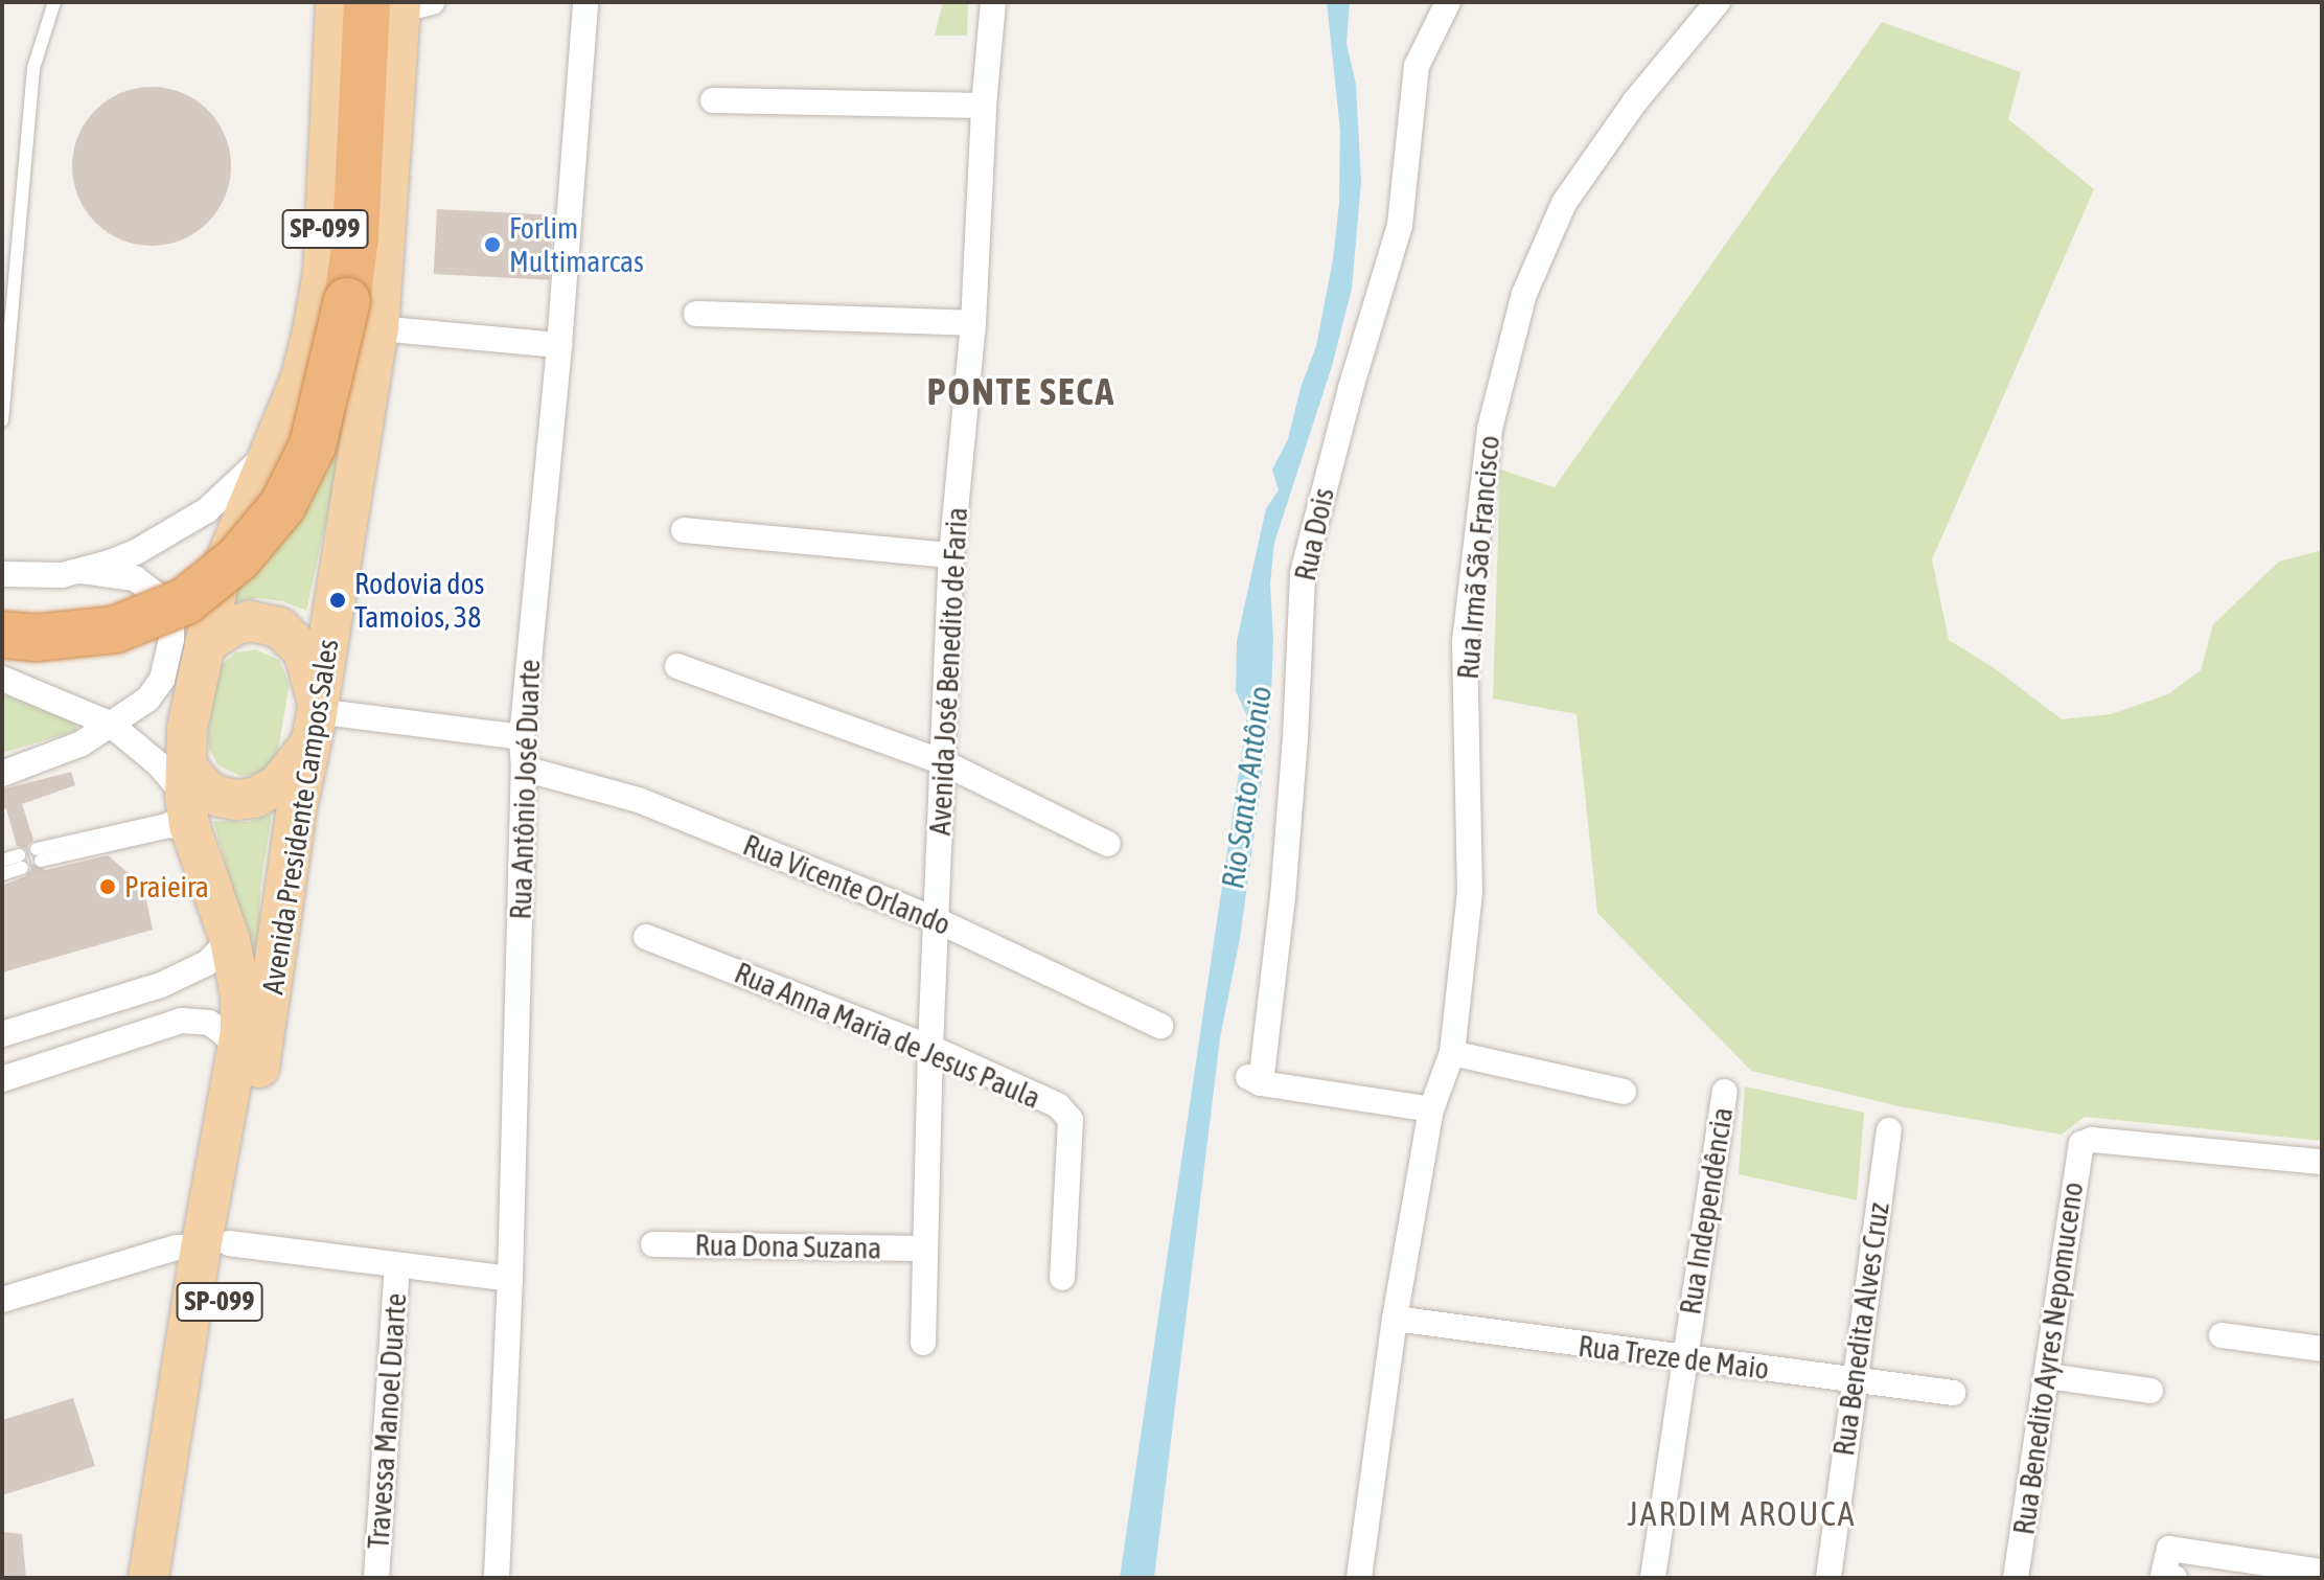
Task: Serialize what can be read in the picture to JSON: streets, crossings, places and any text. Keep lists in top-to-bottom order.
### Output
{
  "streets": {
    "main road": ["SP-099", "Avenida Presidente Campos Sales"],
    "street": [
      "Rua Dois",
      "Rua Irmã São Francisco",
      "Avenida José Benedito de Faria",
      "Rua Antônio José Duarte",
      "Rua Vicente Orlando",
      "Rua Anna Maria de Jesus Paula",
      "Rua Independência",
      "Rua Dona Suzana",
      "Rua Benedita Alves Cruz",
      "Rua Treze de Maio",
      "Rua Benedito Ayres Nepomuceno",
      "Travessa Manoel Duarte"
    ]
  },
  "crossings": [
    ["SP-099", "Avenida Presidente Campos Sales"],
    ["Rua Dois", "Rua Irmã São Francisco"],
    ["Rua Irmã São Francisco", "Rua Treze de Maio"],
    ["Avenida José Benedito de Faria", "Rua Vicente Orlando"],
    ["Avenida José Benedito de Faria", "Rua Anna Maria de Jesus Paula"],
    ["Avenida José Benedito de Faria", "Rua Dona Suzana"],
    ["Rua Antônio José Duarte", "Rua Vicente Orlando"],
    ["Rua Independência", "Rua Treze de Maio"],
    ["Rua Benedita Alves Cruz", "Rua Treze de Maio"]
  ],
  "districts": ["PONTE SECA", "JARDIM AROUCA"],
  "water": ["Rio Santo Antônio"],
  "places": ["Forlim Multimarcas", "Rodovia dos Tamoios, 38", "Praieira"]
}
